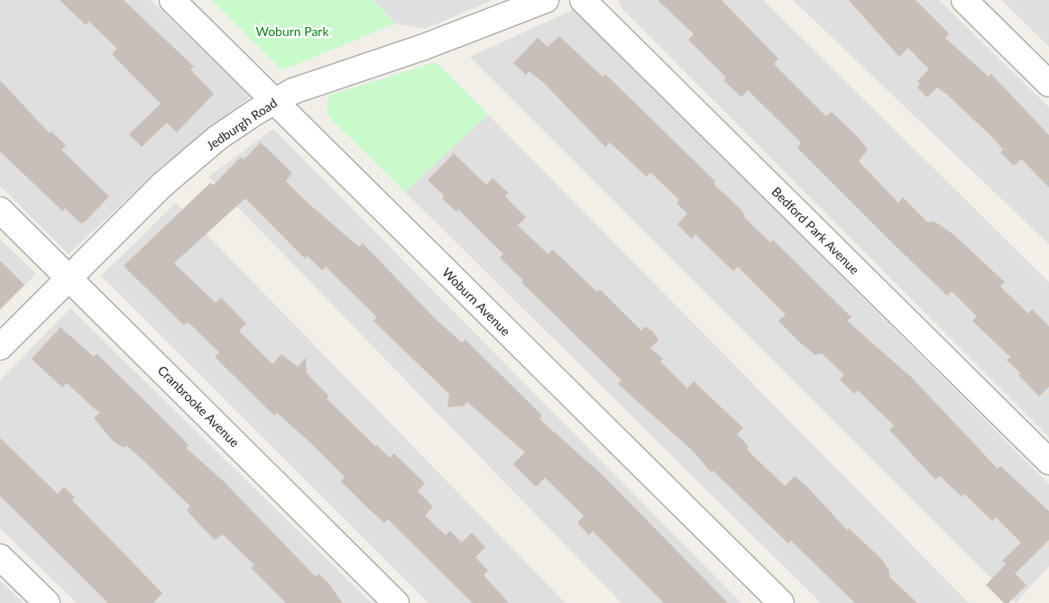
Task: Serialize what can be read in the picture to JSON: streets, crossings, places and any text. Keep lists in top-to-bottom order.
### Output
{
  "streets": {
    "street": [
      "Jedburgh Road",
      "Bedford Park Avenue",
      "Woburn Avenue",
      "Cranbrooke Avenue"
    ]
  },
  "crossings": [
    ["Jedburgh Road", "Woburn Avenue"],
    ["Jedburgh Road", "Cranbrooke Avenue"]
  ],
  "parks": ["Woburn Park"]
}
